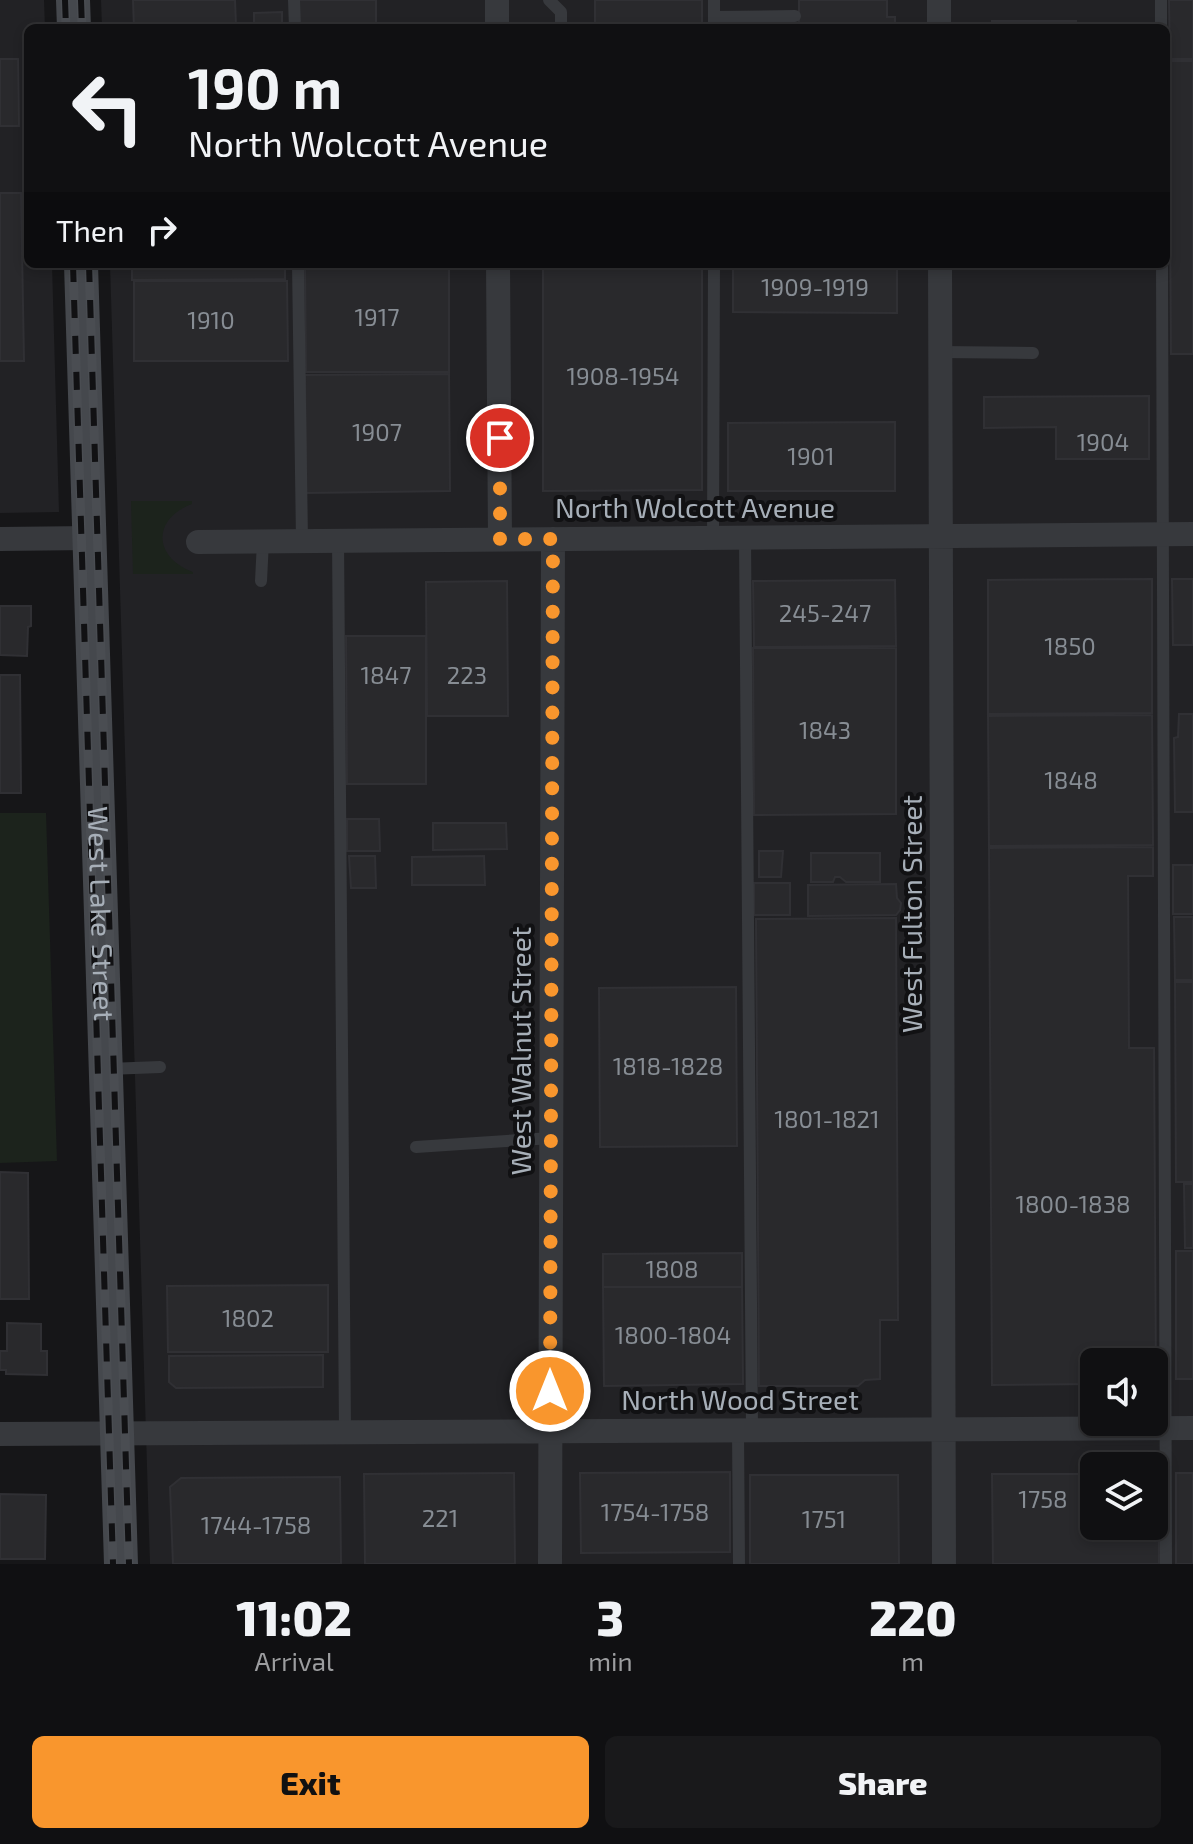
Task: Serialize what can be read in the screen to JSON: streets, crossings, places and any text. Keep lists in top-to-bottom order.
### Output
{
  "streets": {
    "main road": ["West Lake Street"],
    "street": [
      "North Wolcott Avenue",
      "West Fulton Street",
      "West Walnut Street",
      "North Wood Street"
    ]
  },
  "crossings": [
    ["North Wolcott Avenue", "West Fulton Street"],
    ["North Wolcott Avenue", "West Walnut Street"],
    ["West Lake Street", "North Wood Street"],
    ["West Fulton Street", "North Wood Street"],
    ["West Walnut Street", "North Wood Street"]
  ],
  "house_numbers": [
    "1909-1919",
    "1917",
    "1910",
    "1908-1954",
    "1907",
    "1904",
    "1901",
    "245-247",
    "1850",
    "1847",
    "223",
    "1843",
    "1848",
    "1818-1828",
    "1801-1821",
    "1800-1838",
    "1808",
    "1802",
    "1800-1804",
    "1758",
    "1754-1758",
    "221",
    "1751",
    "1744-1758"
  ],
  "page": {
    "turn": ["190 m", "North Wolcott Avenue"],
    "then": "Then",
    "eta": [
      "11:02",
      "Arrival",
      "3",
      "min",
      "220",
      "m"
    ],
    "buttons": ["Exit", "Share"]
  }
}
